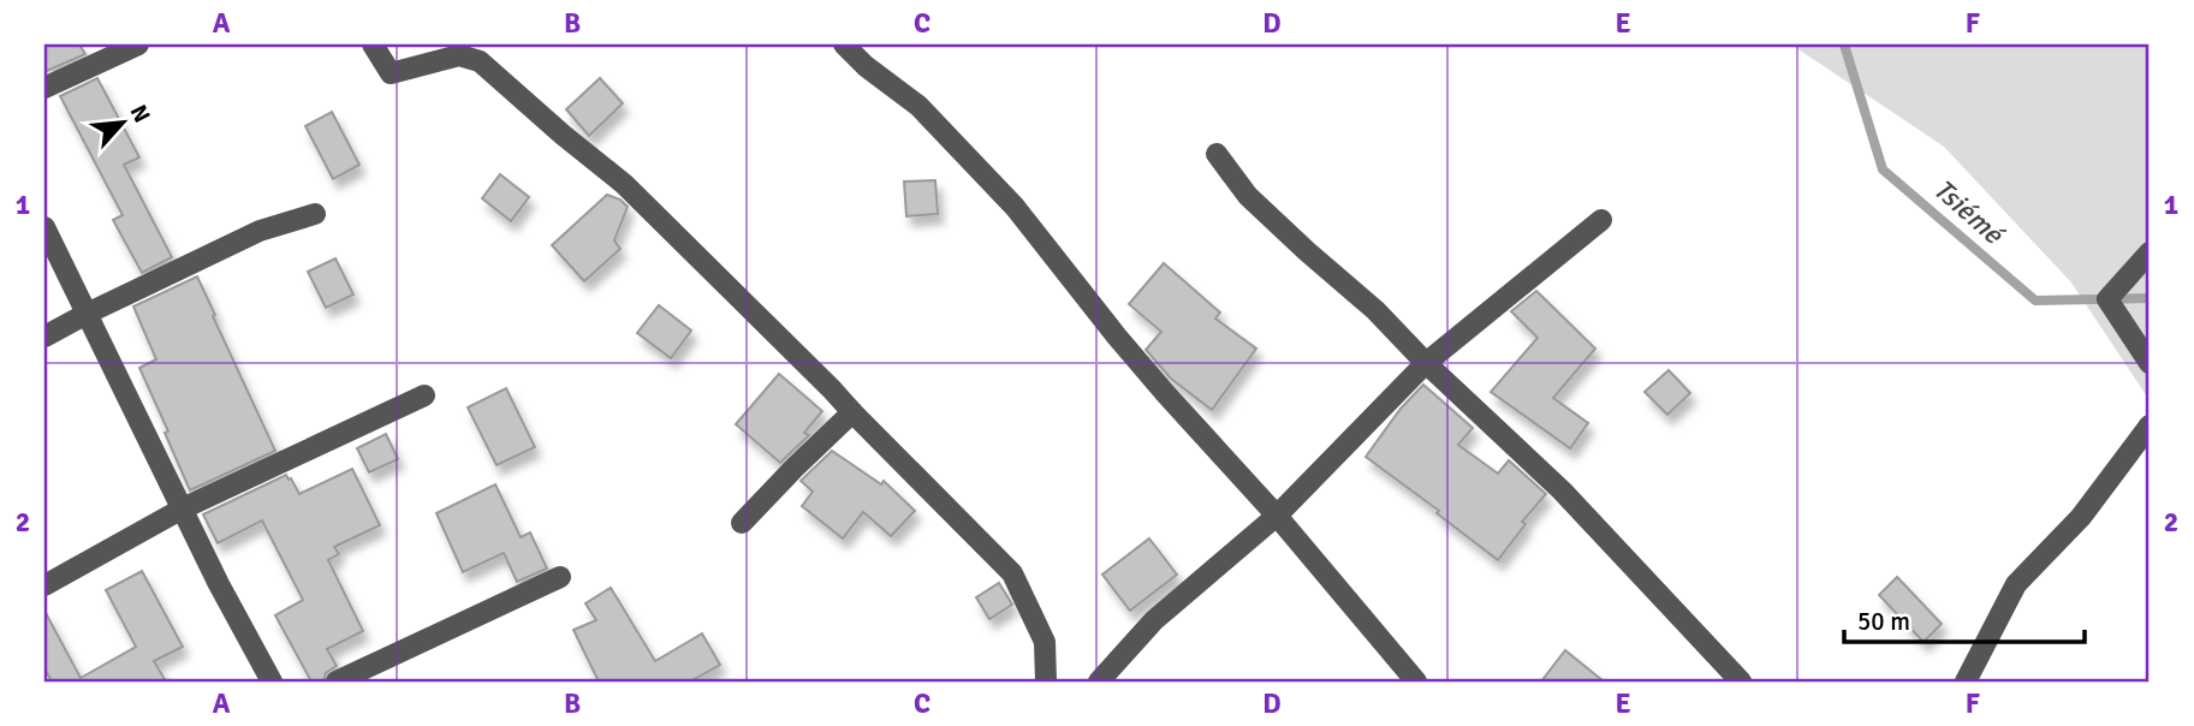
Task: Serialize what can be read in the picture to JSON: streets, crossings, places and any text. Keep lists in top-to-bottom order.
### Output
{
  "water": ["Tsiémé"],
  "scale_bar": "50 m",
  "north": "top right",
  "grid": {
    "columns": [
      "A",
      "B",
      "C",
      "D",
      "E",
      "F"
    ],
    "rows": ["1", "2"]
  }
}
